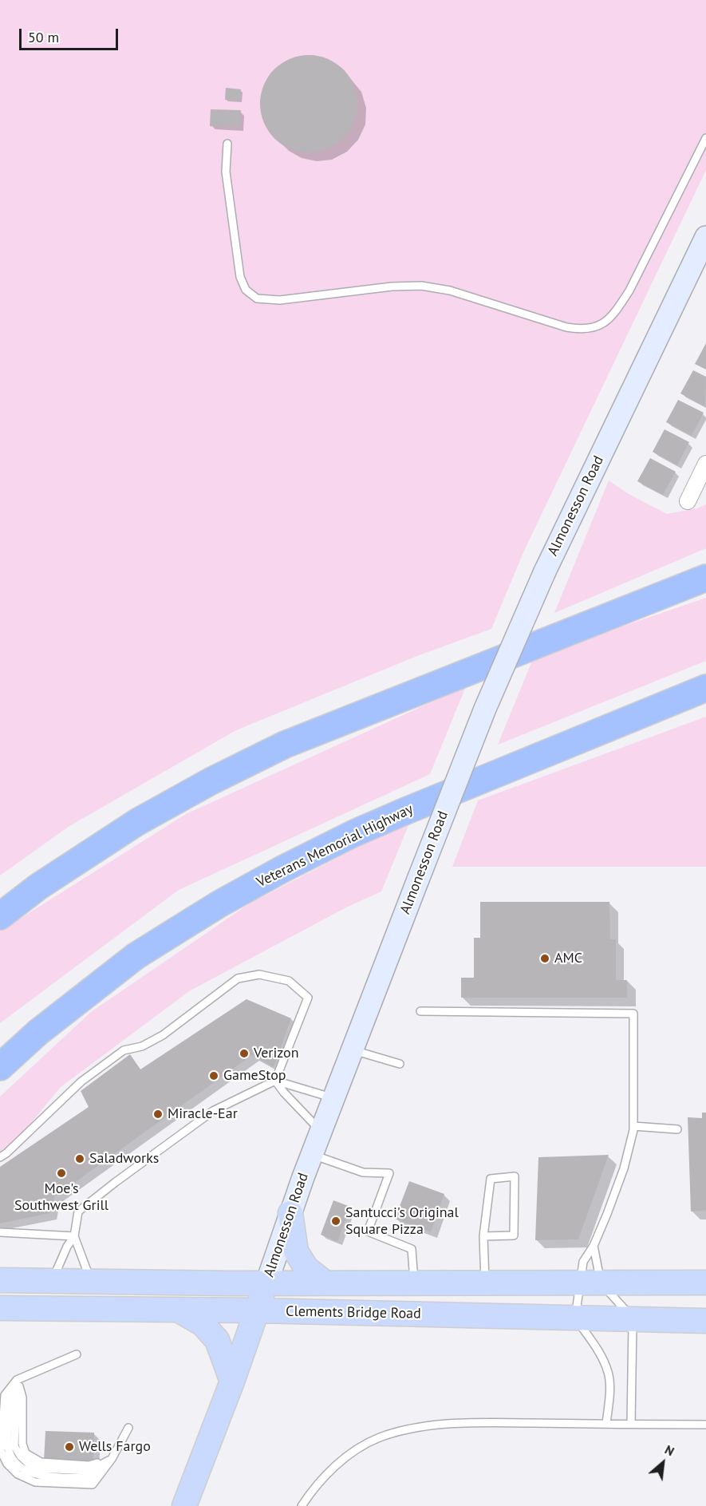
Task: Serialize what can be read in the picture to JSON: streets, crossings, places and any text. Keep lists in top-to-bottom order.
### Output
{
  "streets": {
    "highway": ["Veterans Memorial Highway"],
    "main road": ["Almonesson Road", "Clements Bridge Road"]
  },
  "crossings": [
    ["Almonesson Road", "Clements Bridge Road"]
  ],
  "places": [
    "AMC",
    "Verizon",
    "GameStop",
    "Miracle-Ear",
    "Saladworks",
    "Moe's Southwest Grill",
    "Santucci's Original Square Pizza",
    "Wells Fargo"
  ],
  "scale_bar": "50 m",
  "north": "top right"
}
